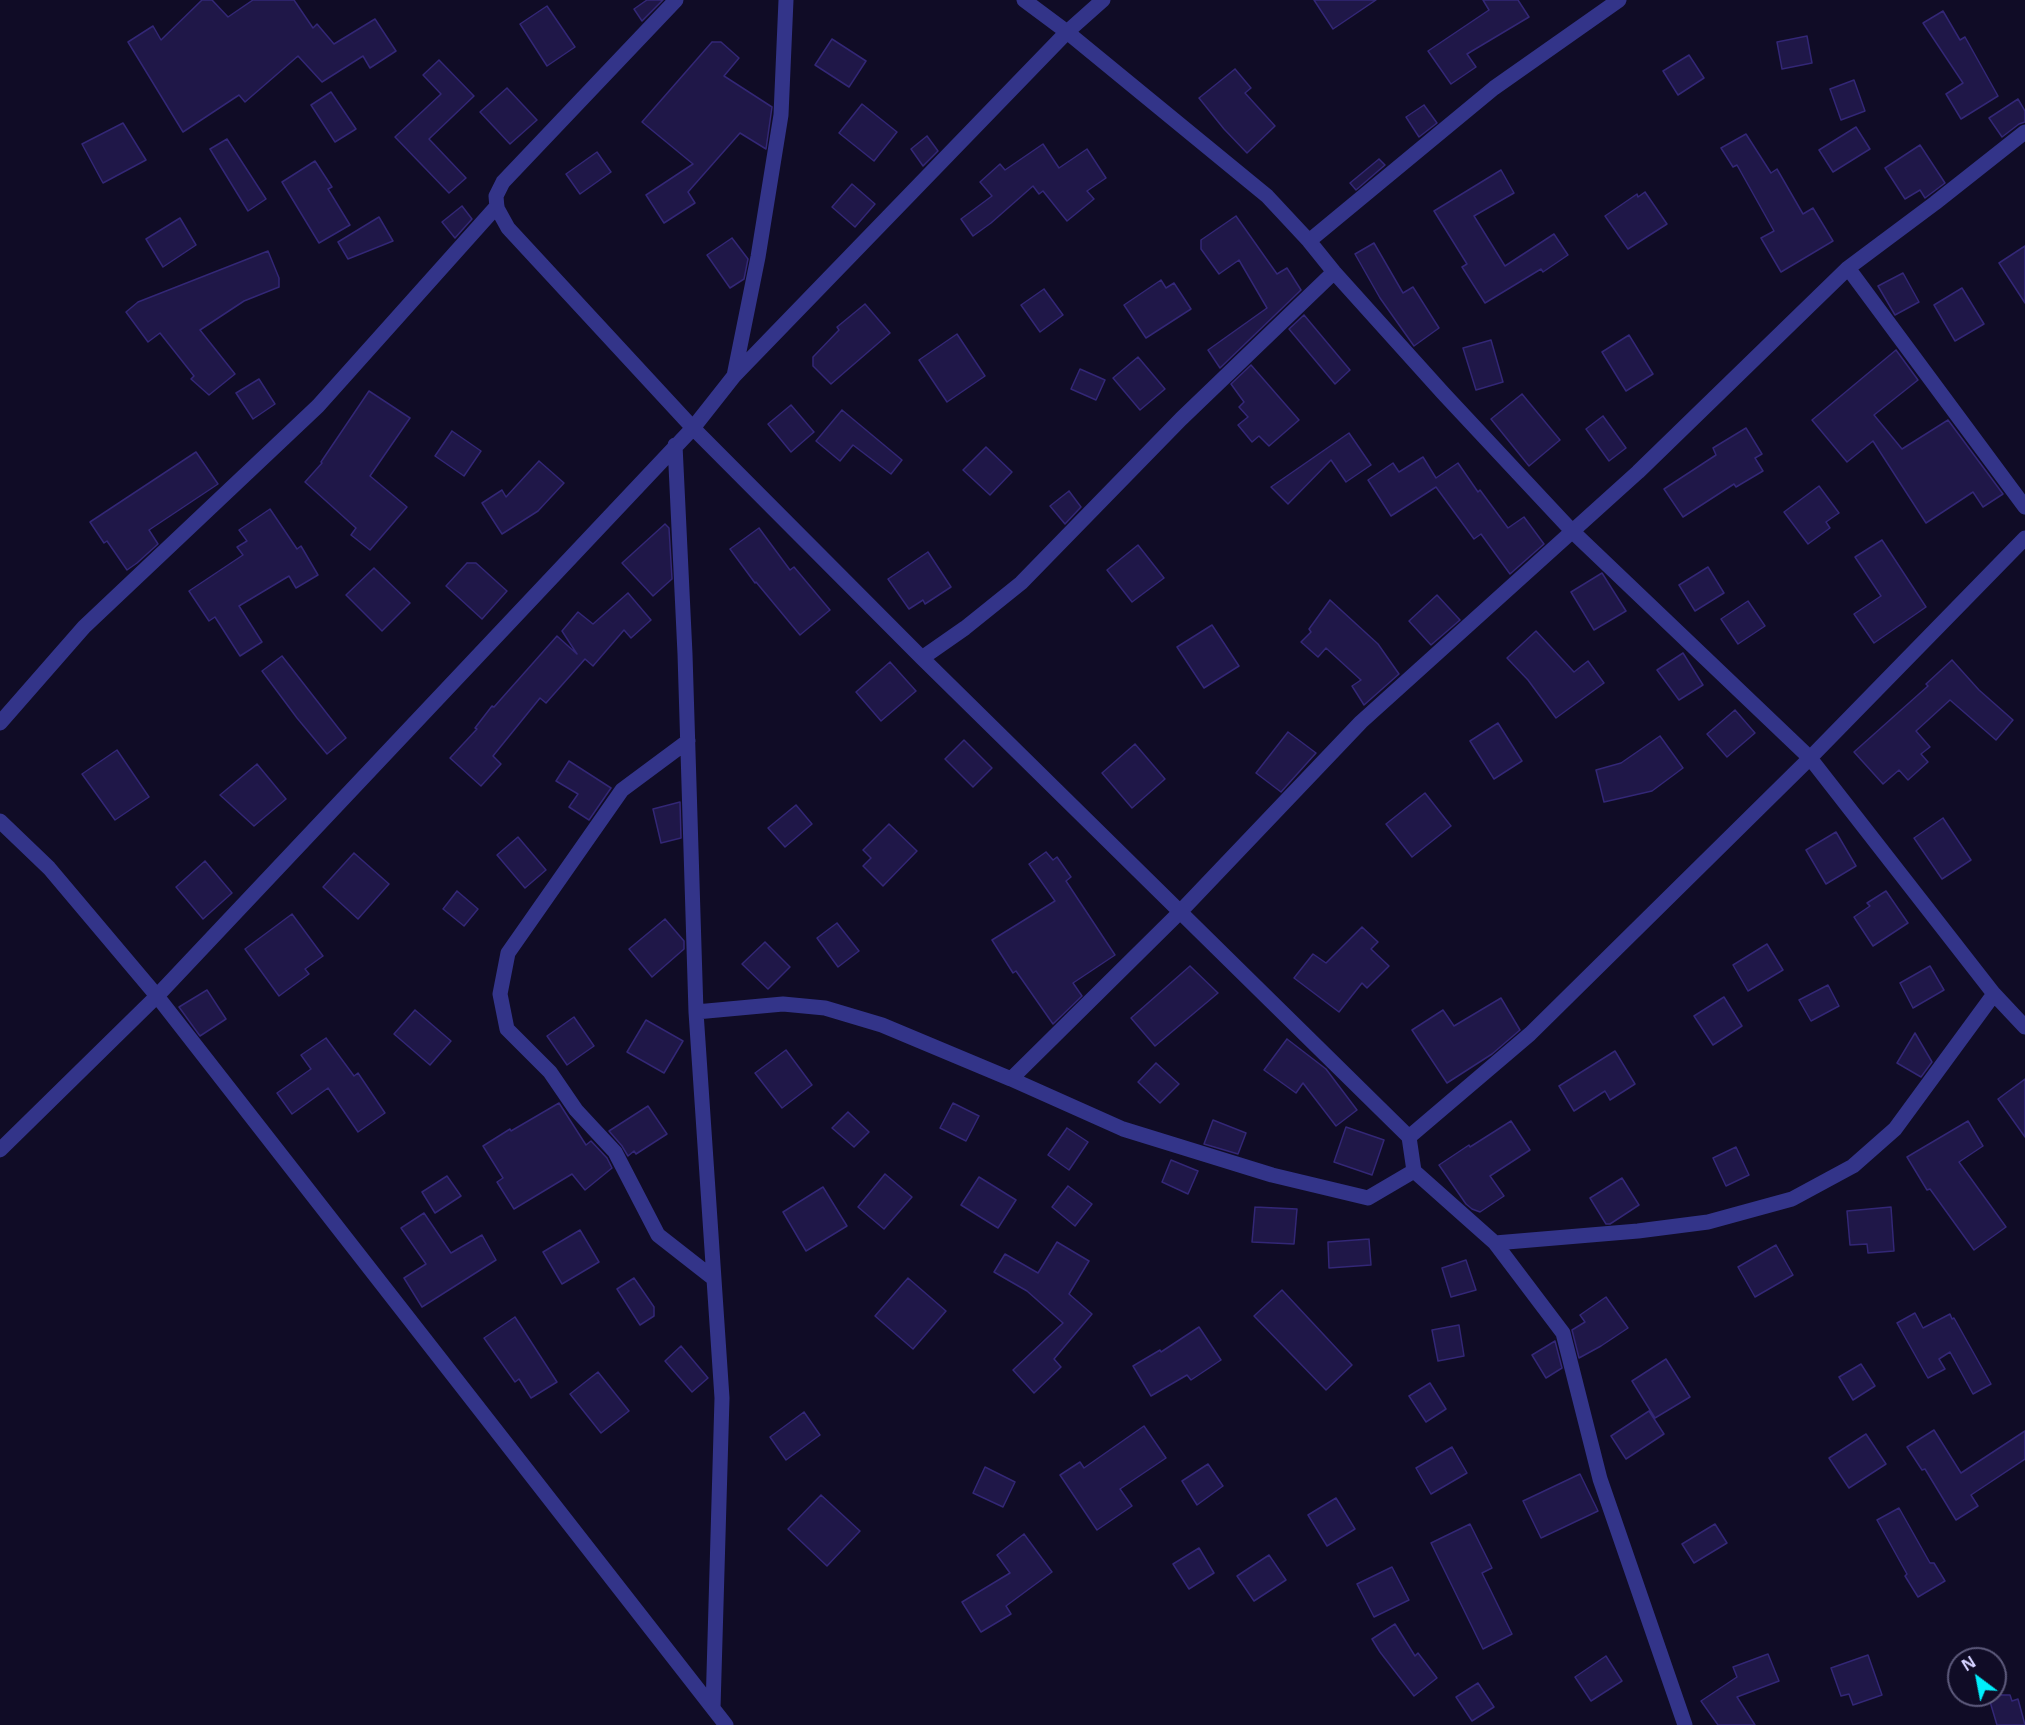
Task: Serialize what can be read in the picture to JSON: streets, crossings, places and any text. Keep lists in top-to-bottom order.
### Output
{
  "north": "top left"
}
